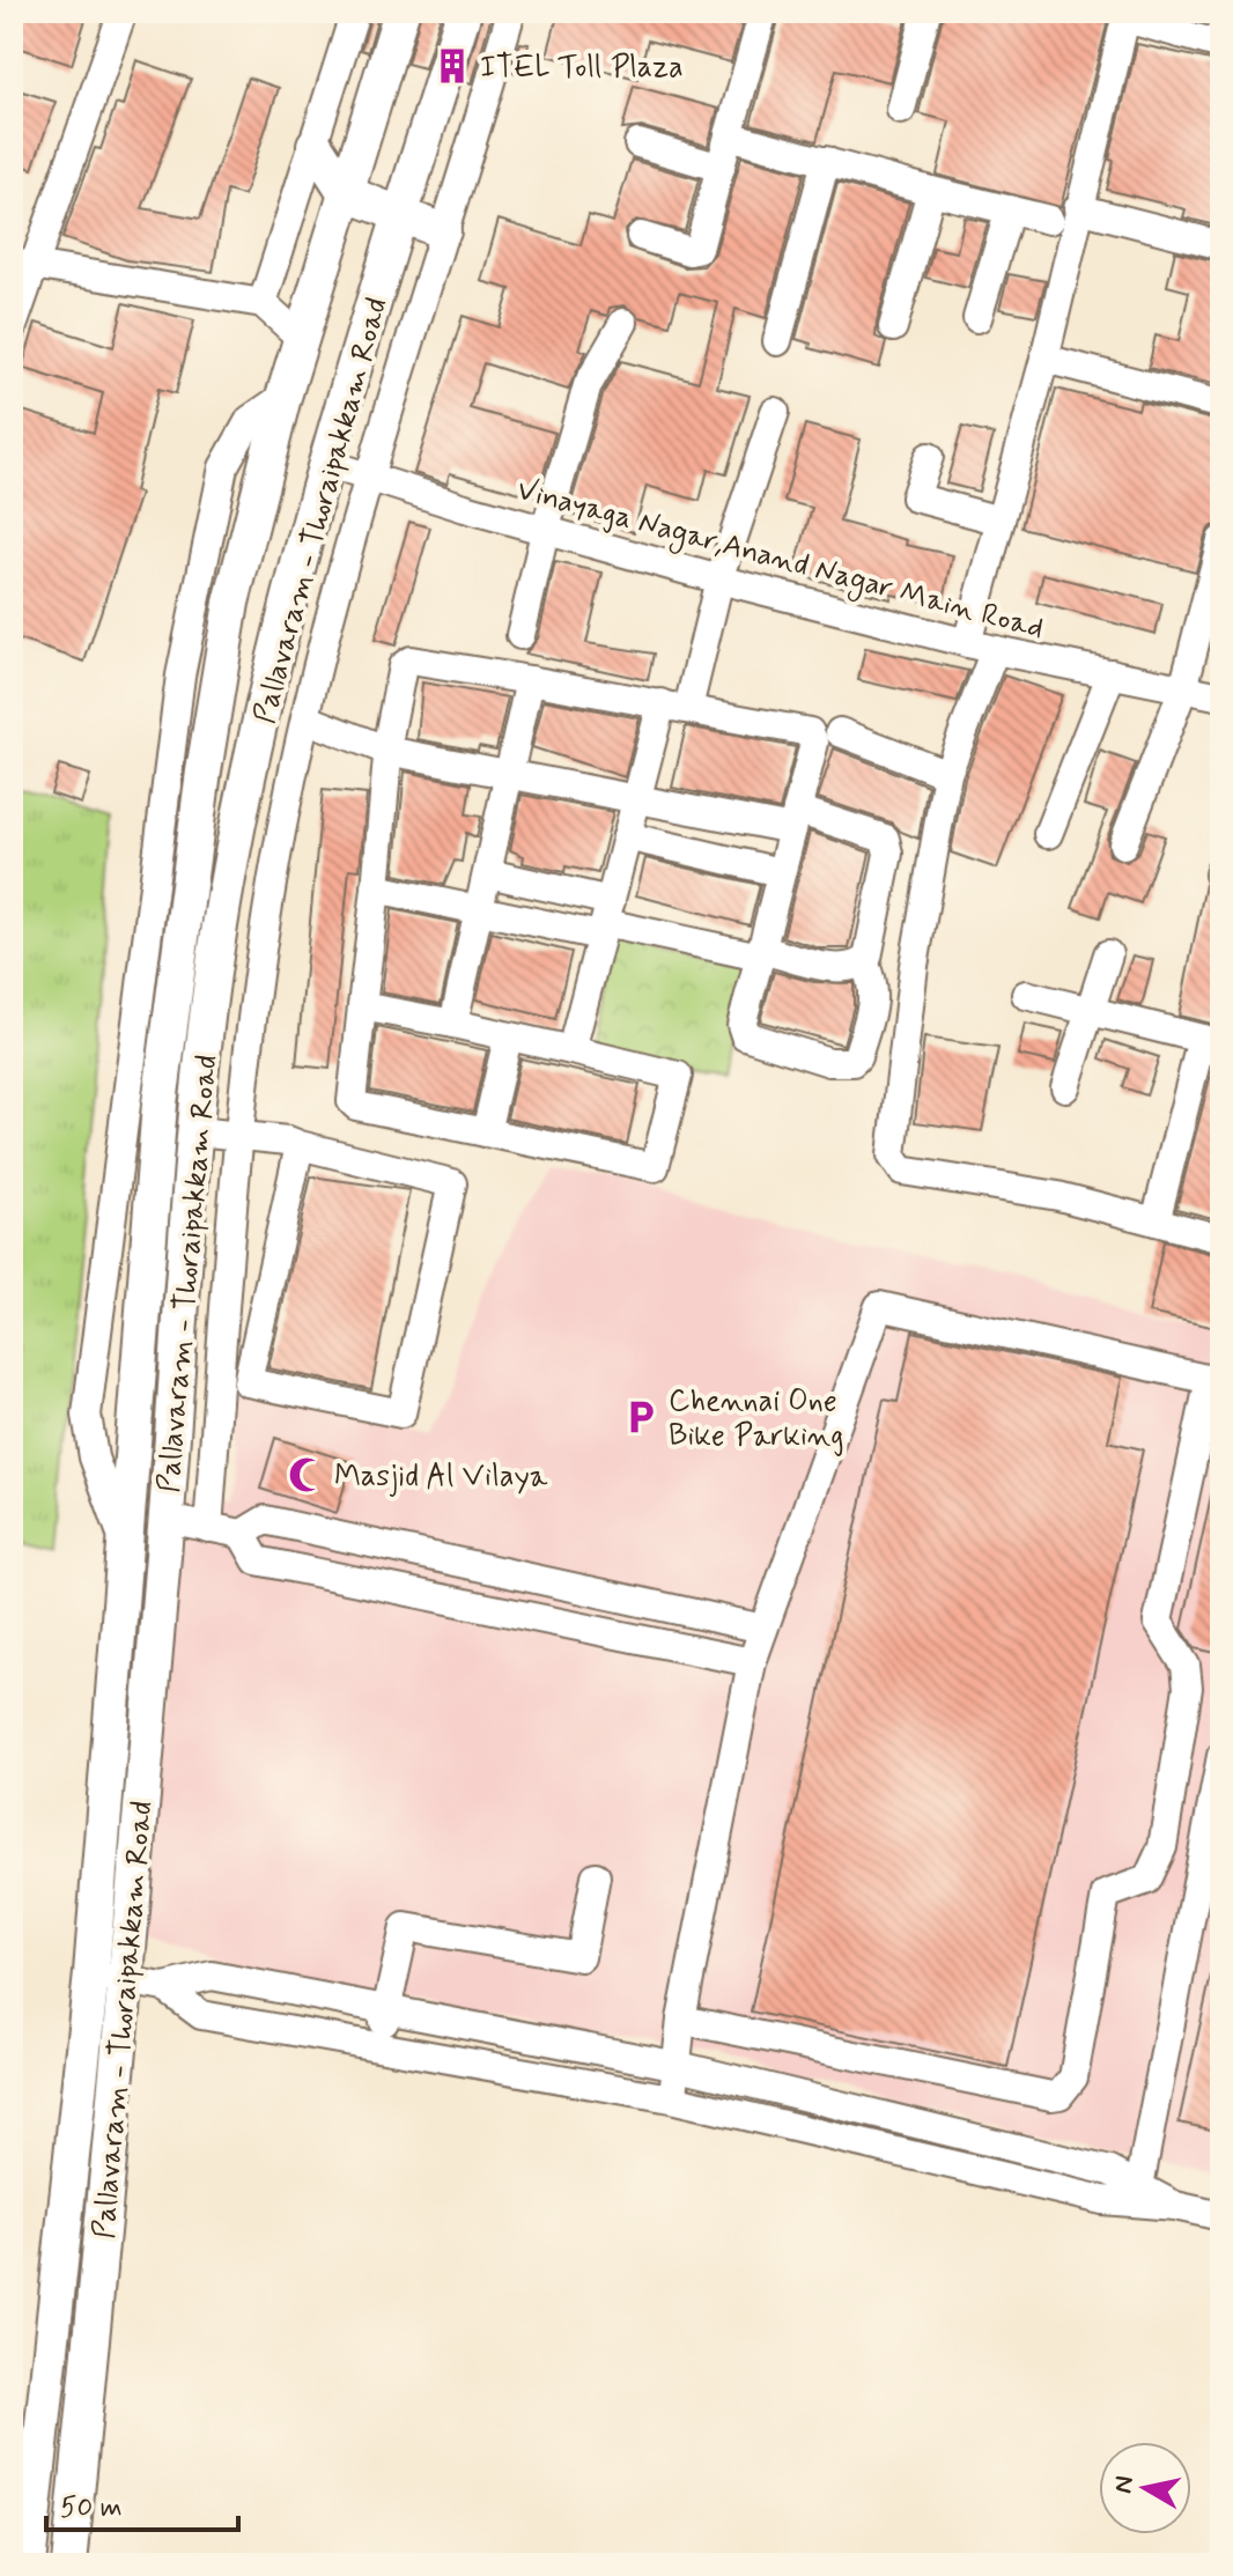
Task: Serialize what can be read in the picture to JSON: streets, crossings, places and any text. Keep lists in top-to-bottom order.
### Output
{
  "streets": {
    "main road": ["Pallavaram - Thoraipakkam Road"],
    "street": ["Vinayaga Nagar,Anand Nagar Main Road"]
  },
  "crossings": [
    ["Pallavaram - Thoraipakkam Road", "Vinayaga Nagar,Anand Nagar Main Road"]
  ],
  "places": {
    "building": ["ITEL Toll Plaza"],
    "parking": ["Chennai One Bike Parking"],
    "mosque": ["Masjid Al Vilaya"]
  },
  "scale_bar": "50 m",
  "north": "left"
}
